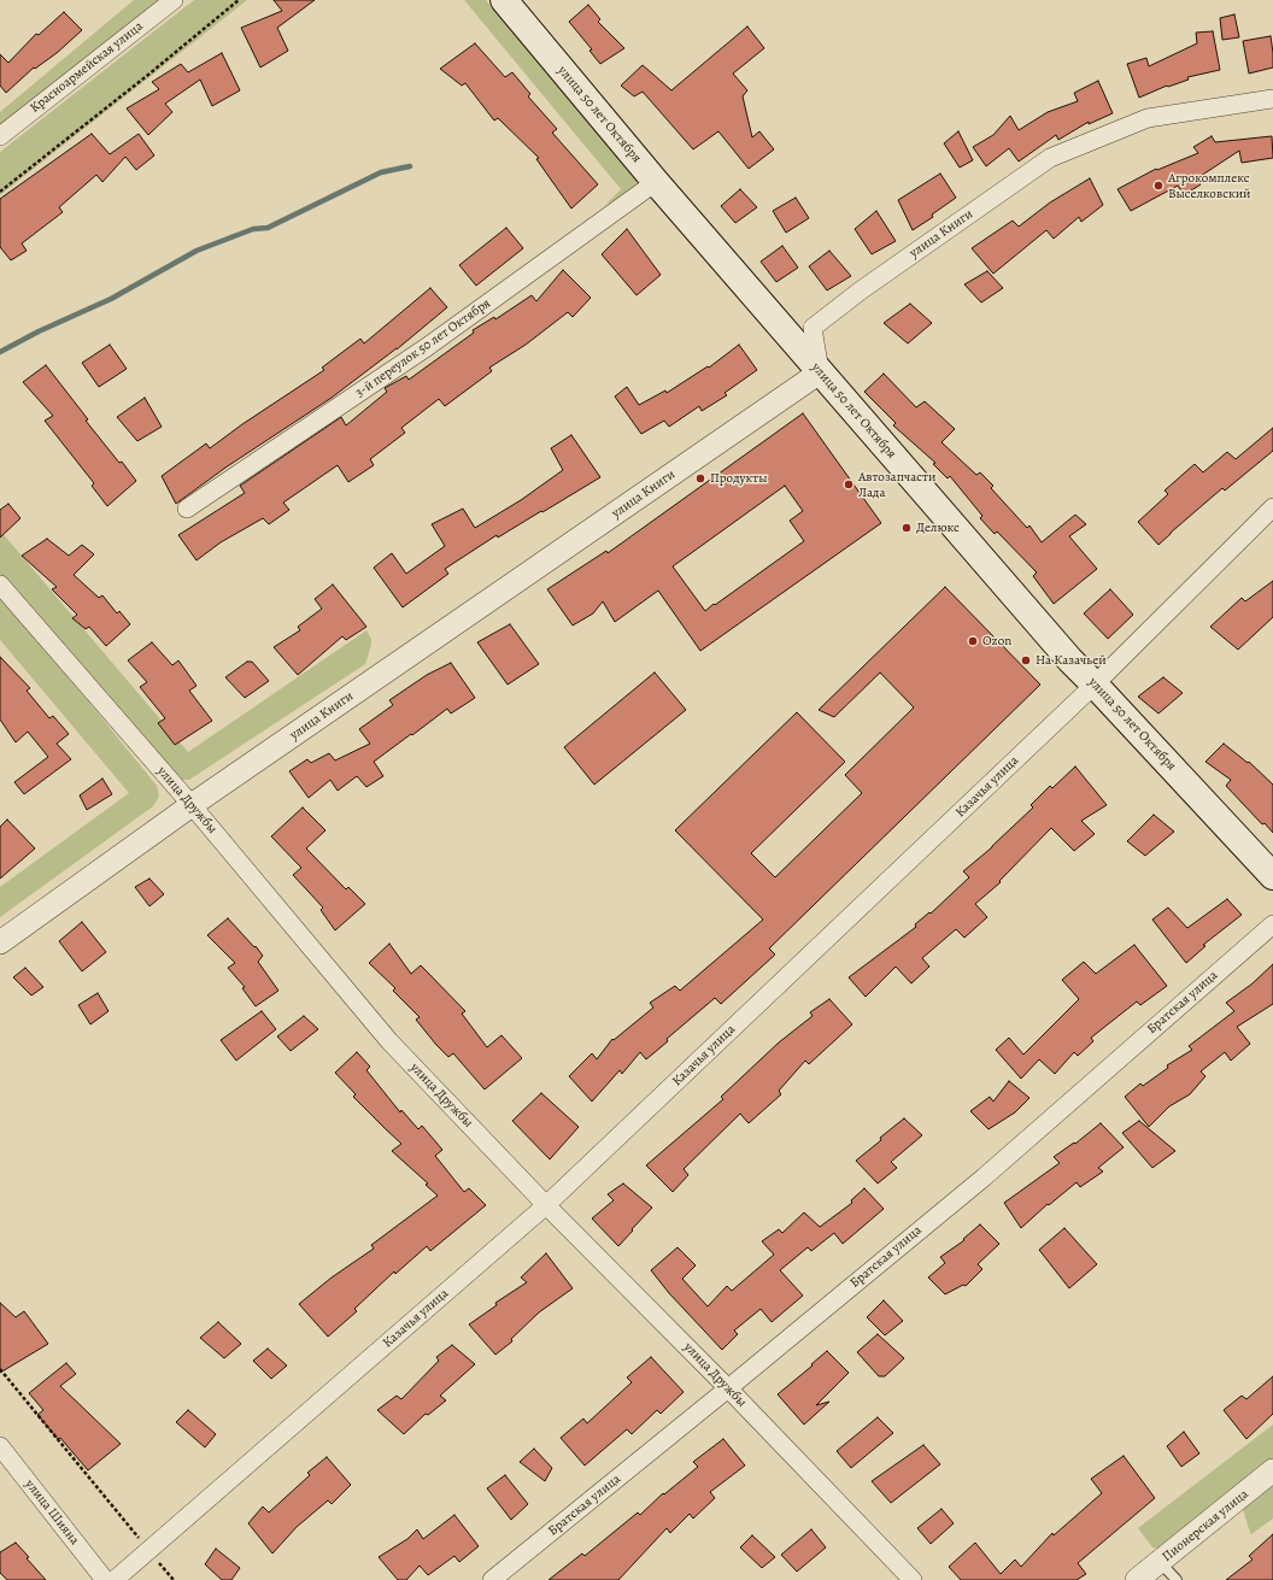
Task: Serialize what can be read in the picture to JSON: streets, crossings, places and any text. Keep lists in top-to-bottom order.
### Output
{
  "streets": {
    "main road": ["улица 50 лет Октября"],
    "street": [
      "Красноармейская улица",
      "улица Книги",
      "3-й переулок 50 лет Октября",
      "Казачья улица",
      "улица Дружбы",
      "Братская улица",
      "улица Шияна",
      "Пионерская улица"
    ]
  },
  "crossings": [
    ["улица 50 лет Октября", "улица Книги"],
    ["улица 50 лет Октября", "3-й переулок 50 лет Октября"],
    ["улица 50 лет Октября", "Казачья улица"],
    ["улица Книги", "улица Дружбы"],
    ["Казачья улица", "улица Дружбы"],
    ["улица Дружбы", "Братская улица"]
  ],
  "places": [
    "Агрокомплекс Выселковский",
    "Продукты",
    "Автозапчасти Лада",
    "Делюкс",
    "Ozon",
    "На Казачьей"
  ]
}
